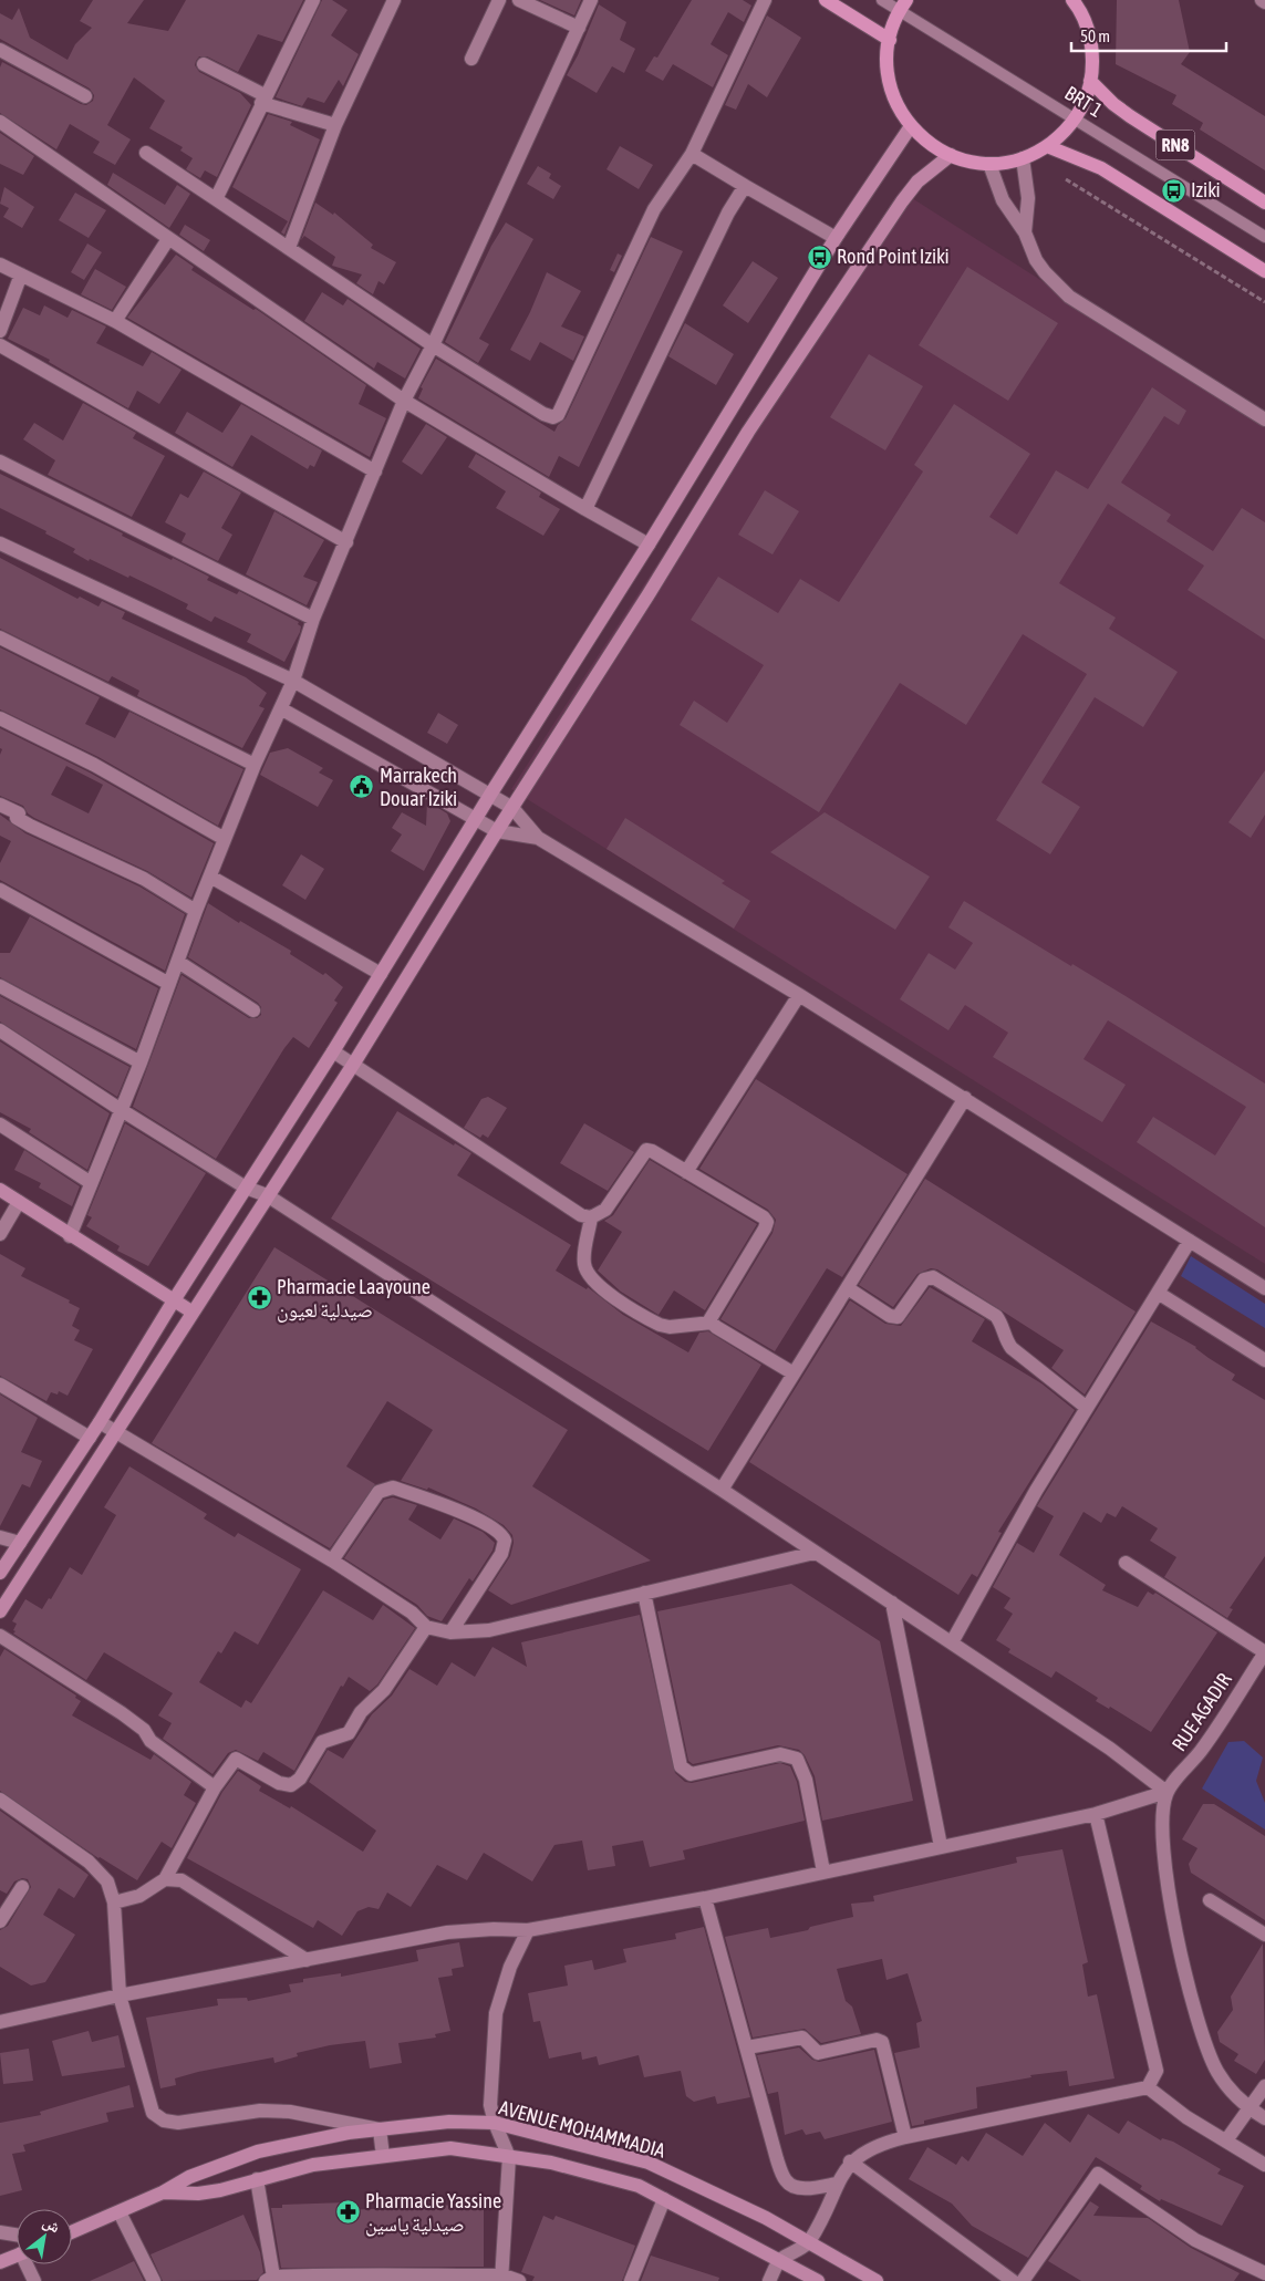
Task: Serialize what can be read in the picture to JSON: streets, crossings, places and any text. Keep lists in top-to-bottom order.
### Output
{
  "streets": {
    "main road": ["RN8"],
    "street": ["RUE AGADIR", "AVENUE MOHAMMADIA"],
    "lane": ["BRT 1"]
  },
  "places": {
    "bus stop": ["Iziki", "Rond Point Iziki"],
    "public building": ["Marrakech Douar Iziki"],
    "pharmacy": ["Pharmacie Laayoune صيدلية لعيون", "Pharmacie Yassine صيدلية ياسين"]
  },
  "scale_bar": "50 m",
  "north": "top right"
}
